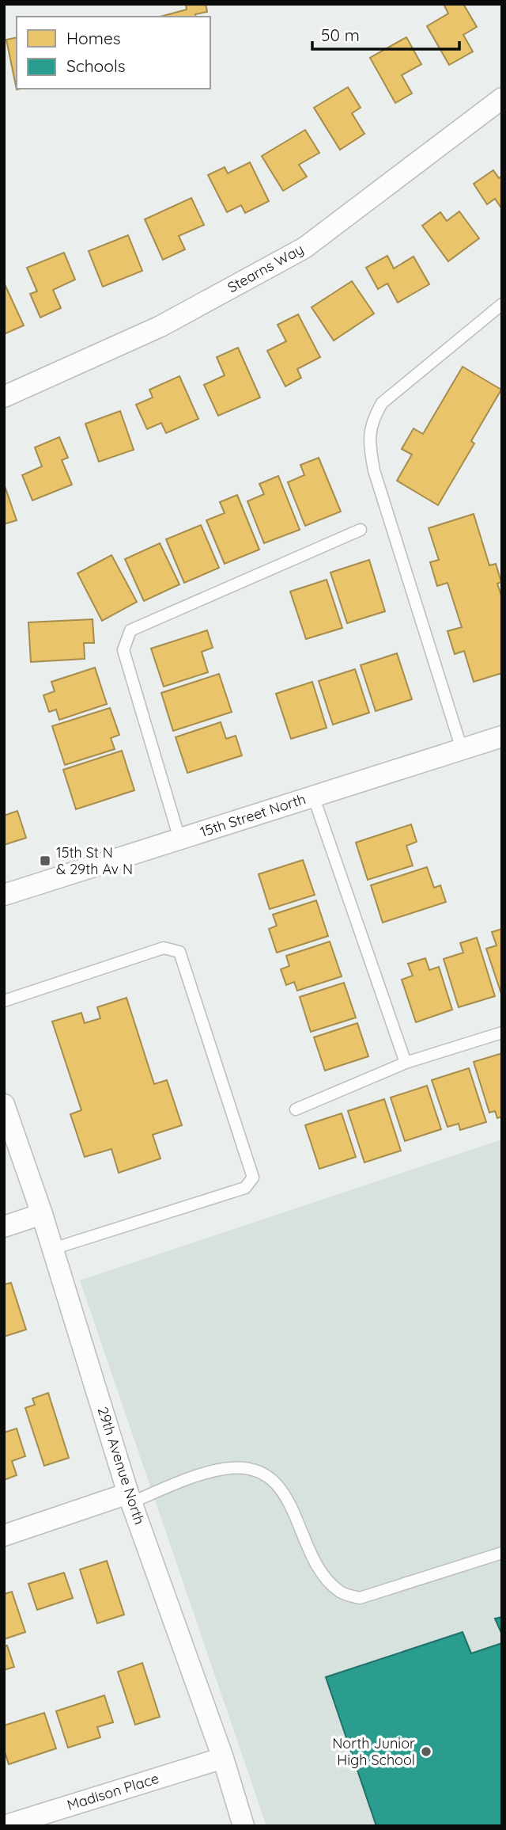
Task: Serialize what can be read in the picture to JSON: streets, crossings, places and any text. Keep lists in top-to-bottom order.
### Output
{
  "streets": {
    "street": [
      "Stearns Way",
      "15th Street North",
      "29th Avenue North",
      "Madison Place"
    ]
  },
  "crossings": [
    ["29th Avenue North", "Madison Place"]
  ],
  "places": {
    "transit": ["15th St N & 29th Av N"],
    "other": ["North Junior High School"]
  },
  "legend": ["Homes", "Schools"],
  "scale_bar": "50 m"
}
